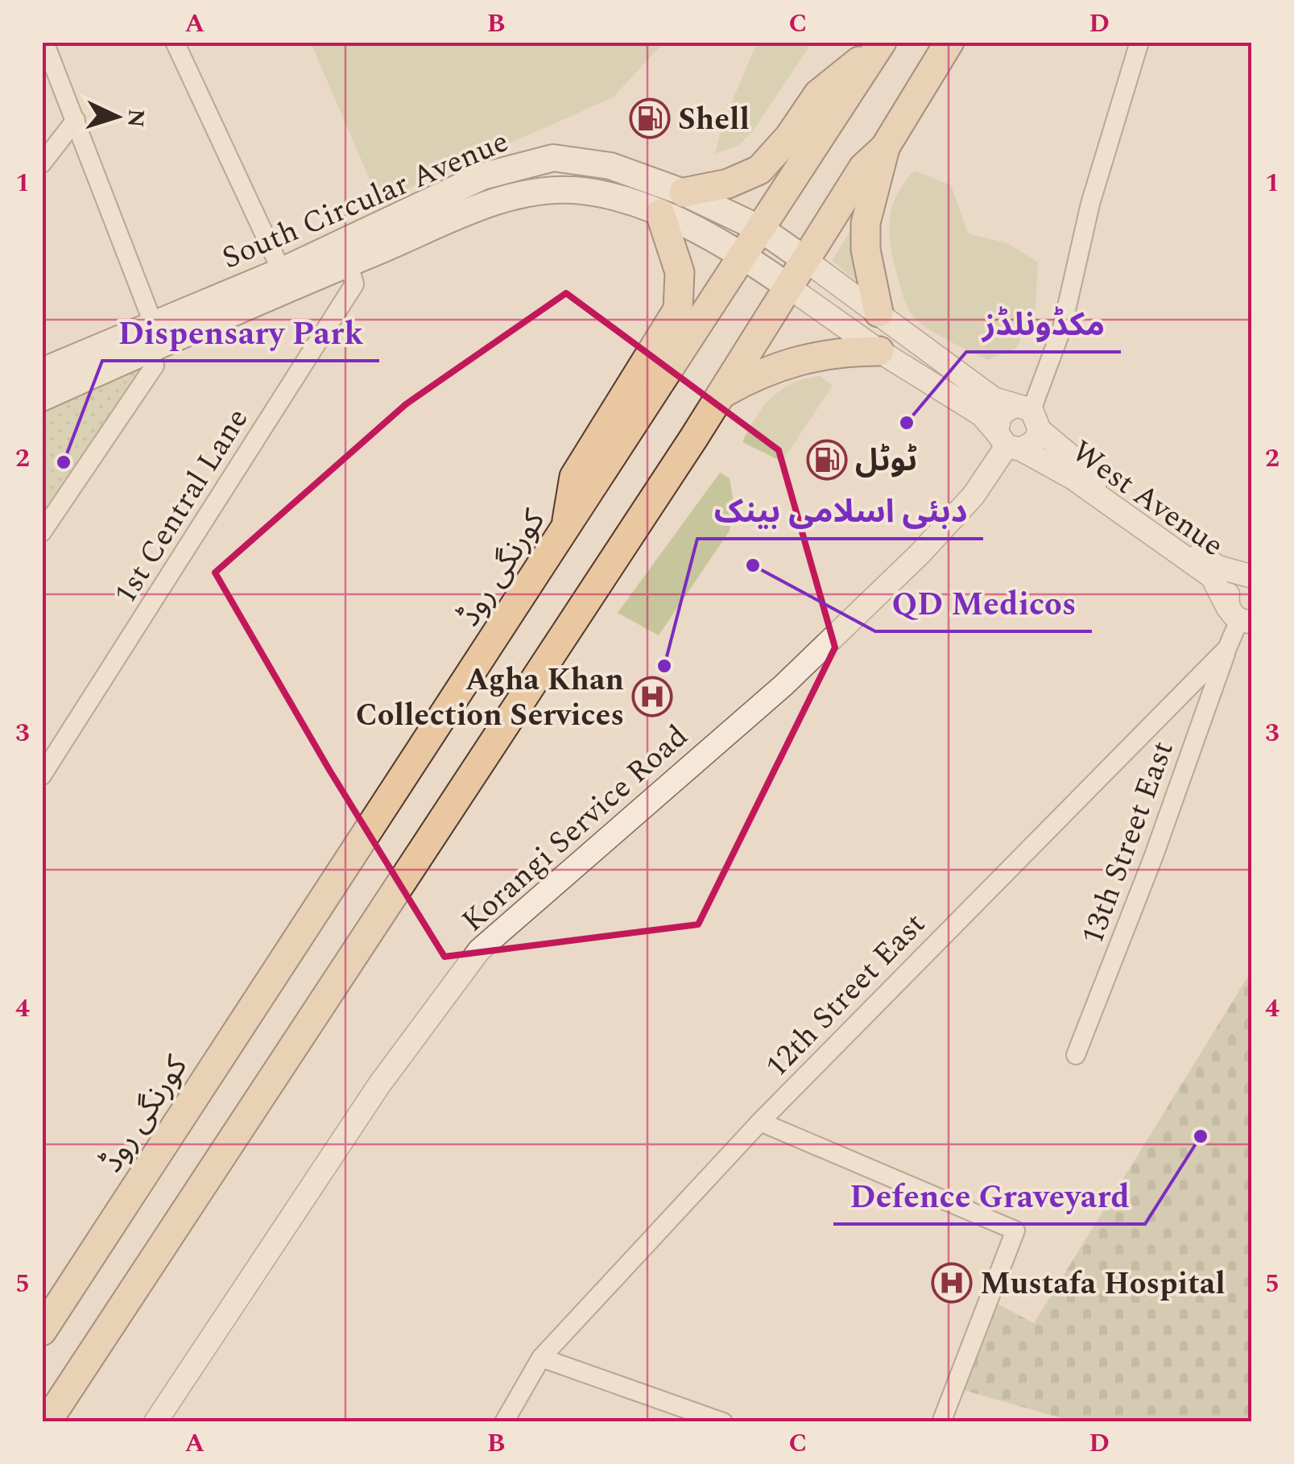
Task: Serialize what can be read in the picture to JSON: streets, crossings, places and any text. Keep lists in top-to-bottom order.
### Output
{
  "streets": {
    "main road": ["South Circular Avenue", "کورنگی روڈ"],
    "street": [
      "West Avenue",
      "1st Central Lane",
      "Korangi Service Road",
      "13th Street East",
      "12th Street East"
    ]
  },
  "crossings": [
    ["South Circular Avenue", "West Avenue"],
    ["South Circular Avenue", "1st Central Lane"],
    ["South Circular Avenue", "کورنگی روڈ"],
    ["West Avenue", "Korangi Service Road"],
    ["West Avenue", "12th Street East"],
    ["13th Street East", "12th Street East"]
  ],
  "places": {
    "fuel station": ["Shell", "ٹوٹل"],
    "other": [
      "مکڈونلڈز",
      "Dispensary Park",
      "QD Medicos",
      "دبئی اسلامی بینک",
      "Defence Graveyard"
    ],
    "hospital": ["Agha Khan Collection Services", "Mustafa Hospital"]
  },
  "north": "right",
  "grid": {
    "columns": [
      "A",
      "B",
      "C",
      "D"
    ],
    "rows": [
      "1",
      "2",
      "3",
      "4",
      "5"
    ]
  }
}
